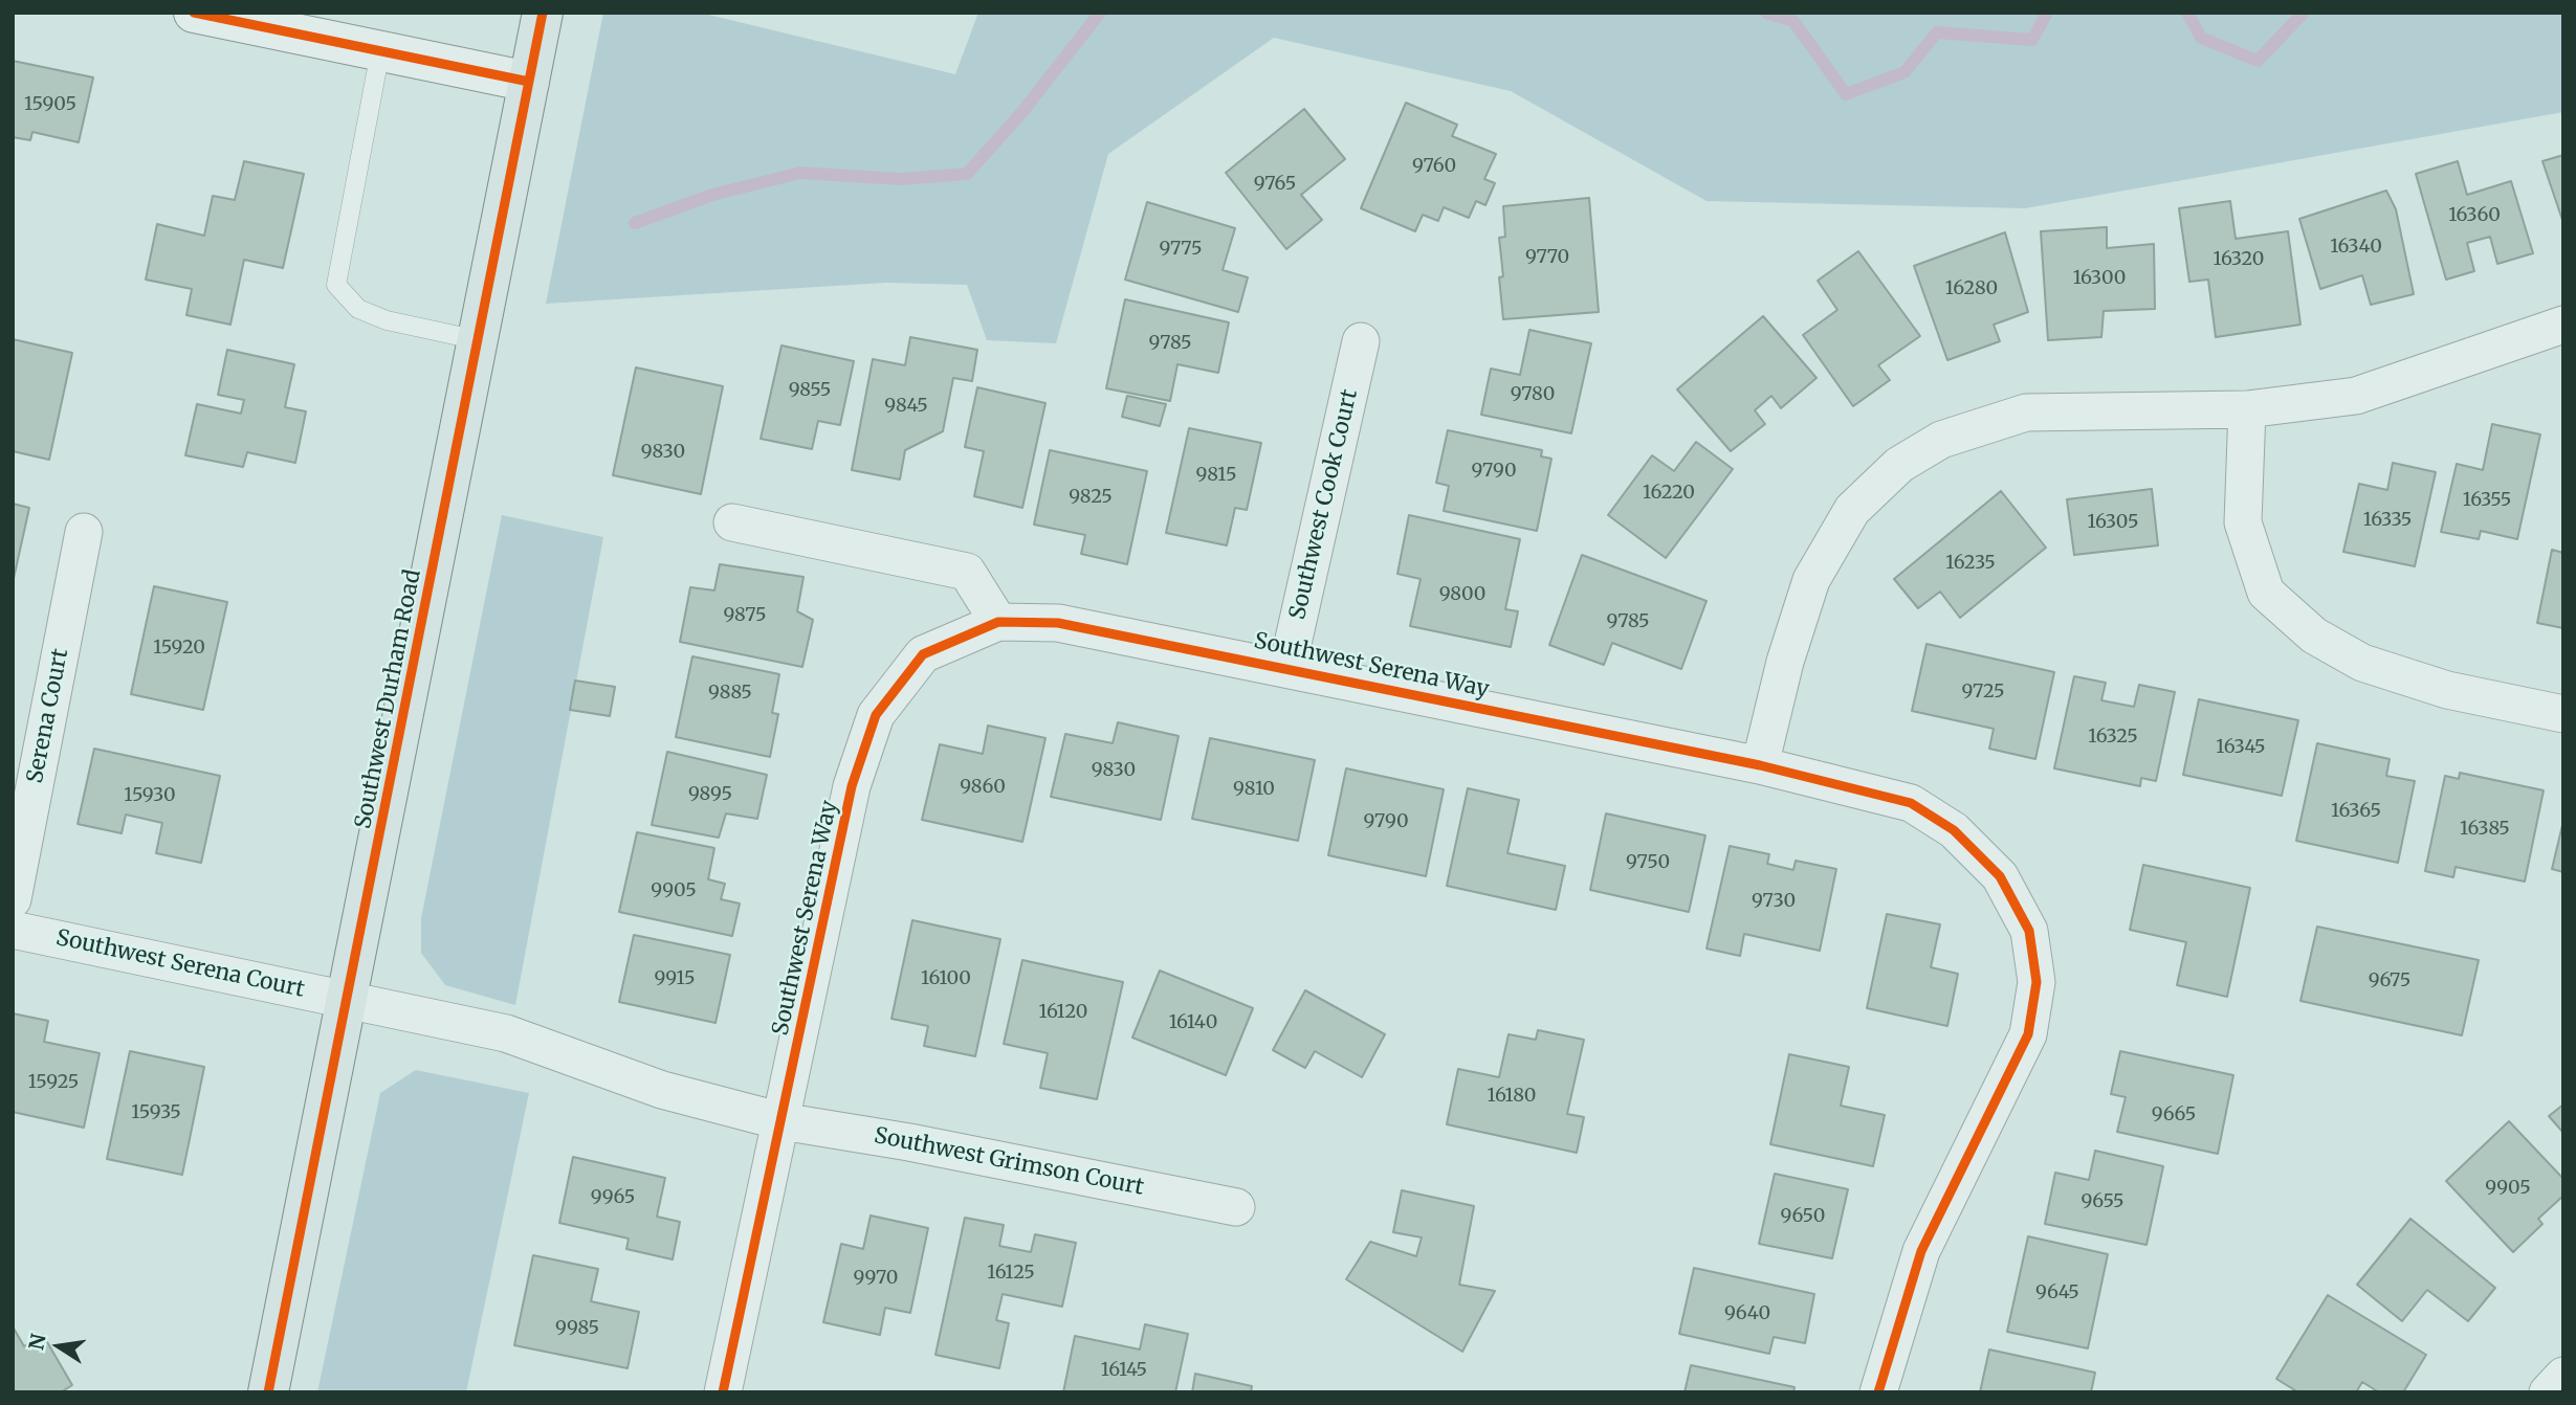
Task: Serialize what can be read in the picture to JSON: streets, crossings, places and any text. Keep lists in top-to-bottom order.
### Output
{
  "streets": {
    "main road": ["Southwest Durham Road"],
    "street": [
      "Southwest Cook Court",
      "Southwest Serena Way",
      "Serena Court",
      "Southwest Serena Court",
      "Southwest Grimson Court"
    ]
  },
  "crossings": [
    ["Southwest Cook Court", "Southwest Serena Way"],
    ["Southwest Serena Way", "Southwest Grimson Court"],
    ["Southwest Durham Road", "Southwest Serena Court"]
  ],
  "house_numbers": [
    "15905",
    "9760",
    "9765",
    "16360",
    "16340",
    "9775",
    "9770",
    "16320",
    "16300",
    "16280",
    "9785",
    "9855",
    "9780",
    "9845",
    "9830",
    "9790",
    "9815",
    "16220",
    "9825",
    "16355",
    "16335",
    "16305",
    "16235",
    "9800",
    "9875",
    "9785",
    "15920",
    "9725",
    "9885",
    "16325",
    "16345",
    "9830",
    "9860",
    "9810",
    "9895",
    "15930",
    "16365",
    "9790",
    "16385",
    "9750",
    "9905",
    "9730",
    "9915",
    "16100",
    "9675",
    "16120",
    "16140",
    "15925",
    "16180",
    "15935",
    "9665",
    "9905",
    "9965",
    "9655",
    "9650",
    "16125",
    "9970",
    "9645",
    "9640",
    "9985",
    "16145"
  ],
  "north": "left"
}
